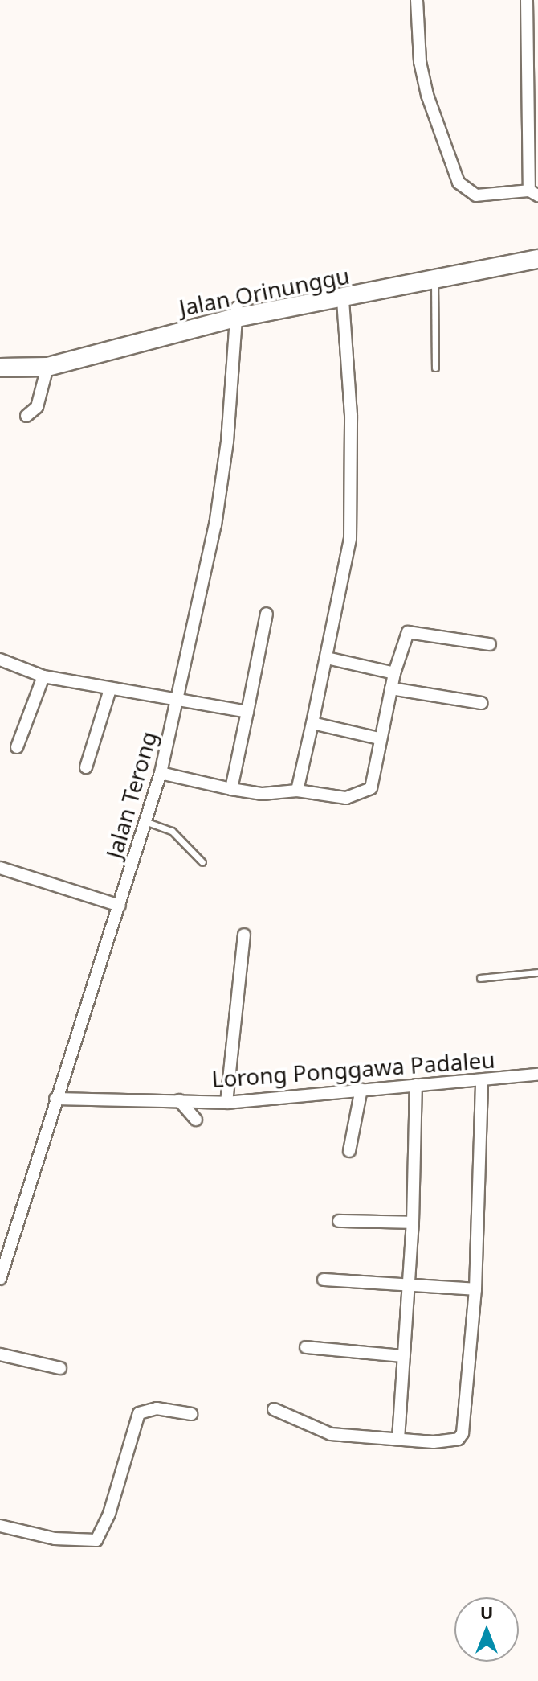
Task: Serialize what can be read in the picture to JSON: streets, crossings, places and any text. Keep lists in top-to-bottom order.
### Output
{
  "streets": {
    "street": ["Jalan Orinunggu", "Jalan Terong", "Lorong Ponggawa Padaleu"]
  },
  "crossings": [
    ["Jalan Orinunggu", "Jalan Terong"],
    ["Jalan Terong", "Lorong Ponggawa Padaleu"]
  ],
  "north": "top"
}
